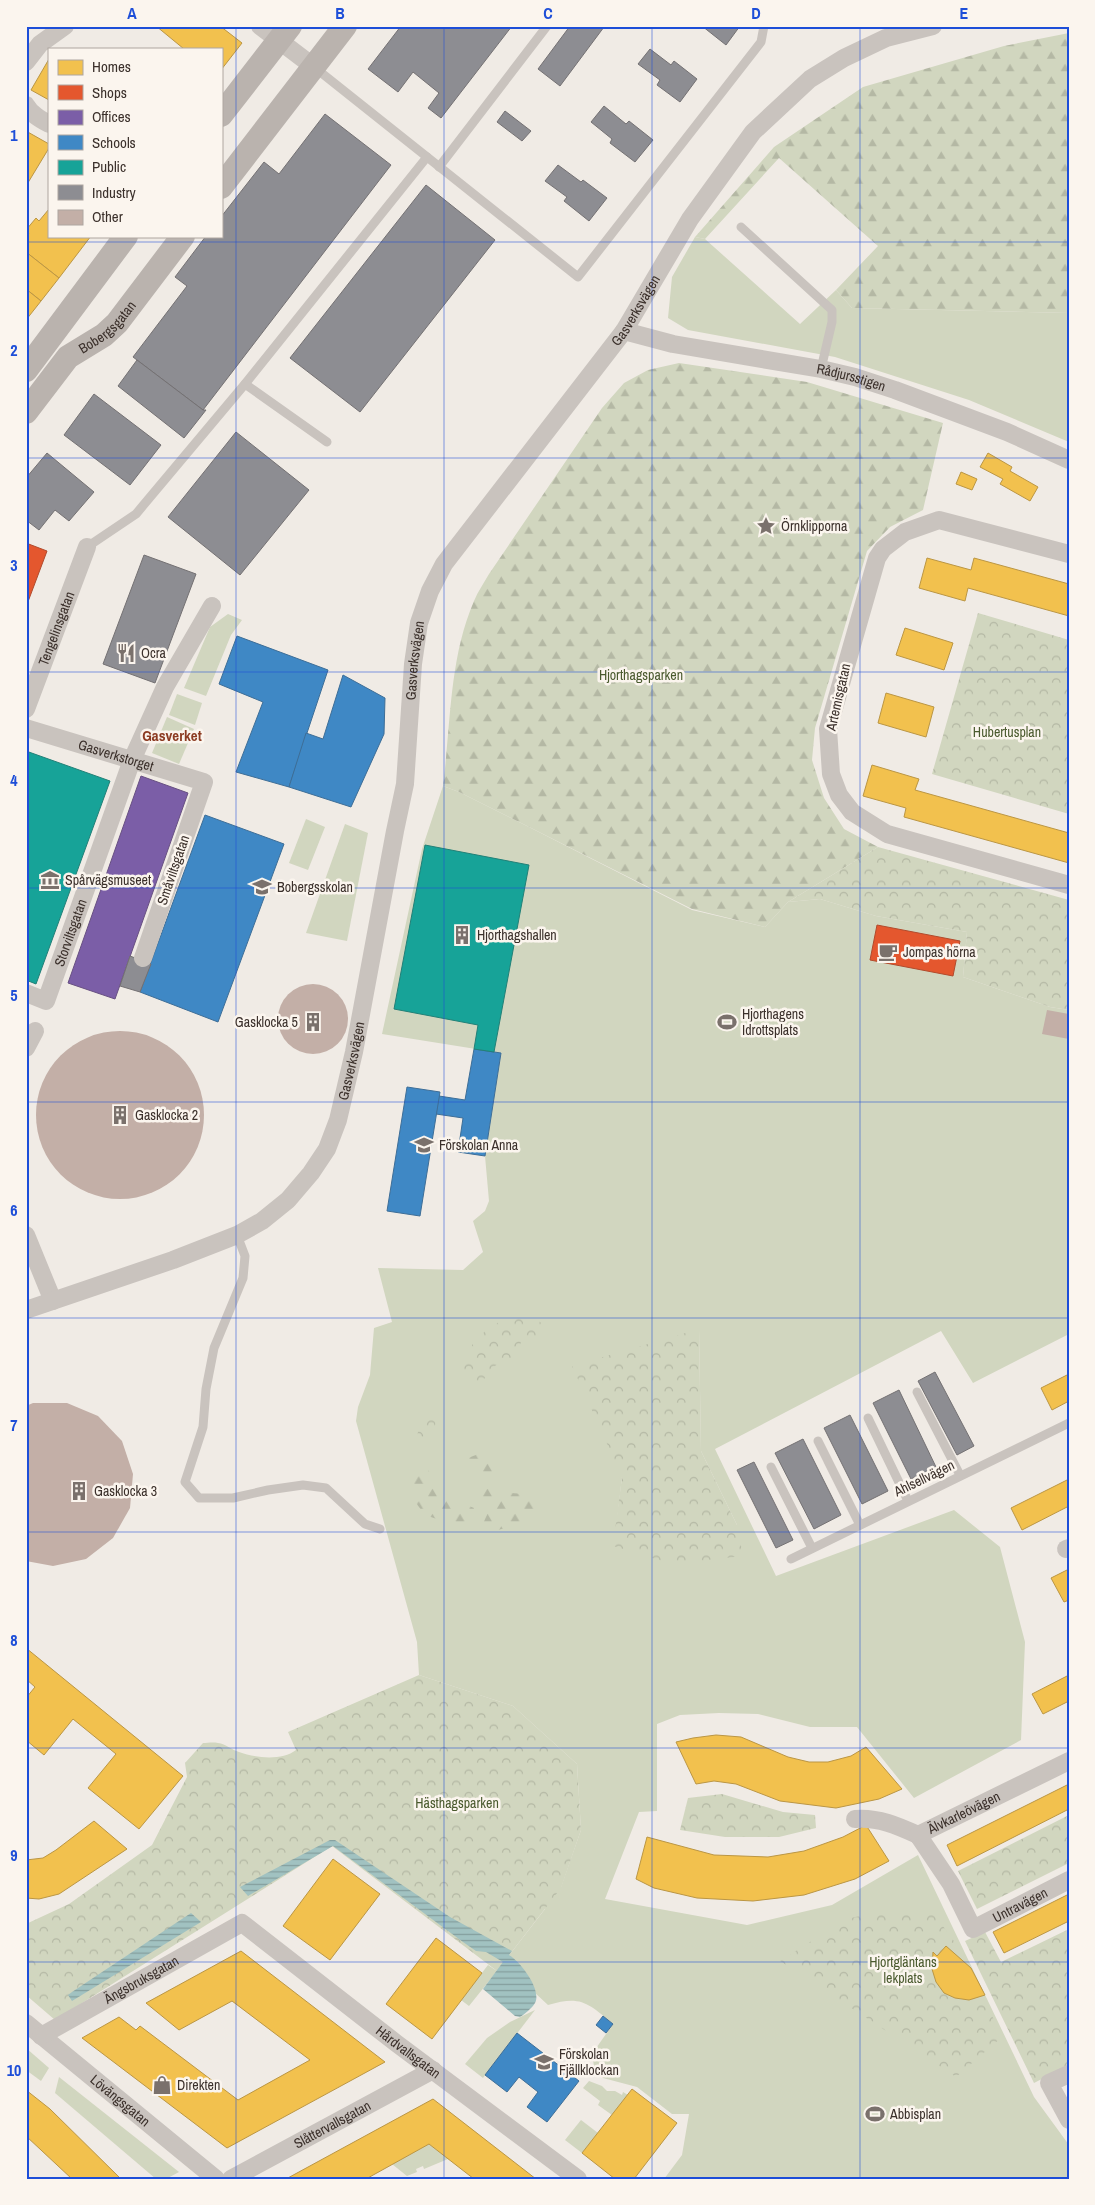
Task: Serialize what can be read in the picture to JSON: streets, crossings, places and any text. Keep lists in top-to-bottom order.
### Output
{
  "streets": {
    "street": [
      "Gasverksvägen",
      "Bobergsgatan",
      "Rådjursstigen",
      "Tengelinsgatan",
      "Artemisgatan",
      "Gasverkstorget",
      "Småviltsgatan",
      "Storviltsgatan",
      "Älvkarleövägen",
      "Untravägen",
      "Ängsbruksgatan",
      "Hårdvallsgatan",
      "Lövängsgatan",
      "Slåttervallsgatan"
    ],
    "lane": ["Ahlsellvägen"]
  },
  "crossings": [
    ["Gasverksvägen", "Rådjursstigen"],
    ["Gasverkstorget", "Småviltsgatan"],
    ["Gasverkstorget", "Storviltsgatan"],
    ["Älvkarleövägen", "Untravägen"],
    ["Ängsbruksgatan", "Hårdvallsgatan"],
    ["Ängsbruksgatan", "Lövängsgatan"],
    ["Hårdvallsgatan", "Slåttervallsgatan"]
  ],
  "districts": ["Gasverket"],
  "parks": [
    "Hjorthagsparken",
    "Hubertusplan",
    "Hästhagsparken",
    "Hjortgläntans lekplats"
  ],
  "places": {
    "place": ["Örnklipporna"],
    "restaurant": ["Ocra"],
    "museum": ["Spårvägsmuseet"],
    "school or university": ["Bobergsskolan", "Förskolan Anna", "Förskolan Fjällklockan"],
    "building": [
      "Hjorthagshallen",
      "Gasklocka 5",
      "Gasklocka 2",
      "Gasklocka 3"
    ],
    "cafe": ["Jompas hörna"],
    "sports": ["Hjorthagens Idrottsplats", "Abbisplan"],
    "shop": ["Direkten"]
  },
  "legend": [
    "Homes",
    "Shops",
    "Offices",
    "Schools",
    "Public",
    "Industry",
    "Other"
  ],
  "grid": {
    "columns": [
      "A",
      "B",
      "C",
      "D",
      "E"
    ],
    "rows": [
      "1",
      "2",
      "3",
      "4",
      "5",
      "6",
      "7",
      "8",
      "9",
      "10"
    ]
  }
}
